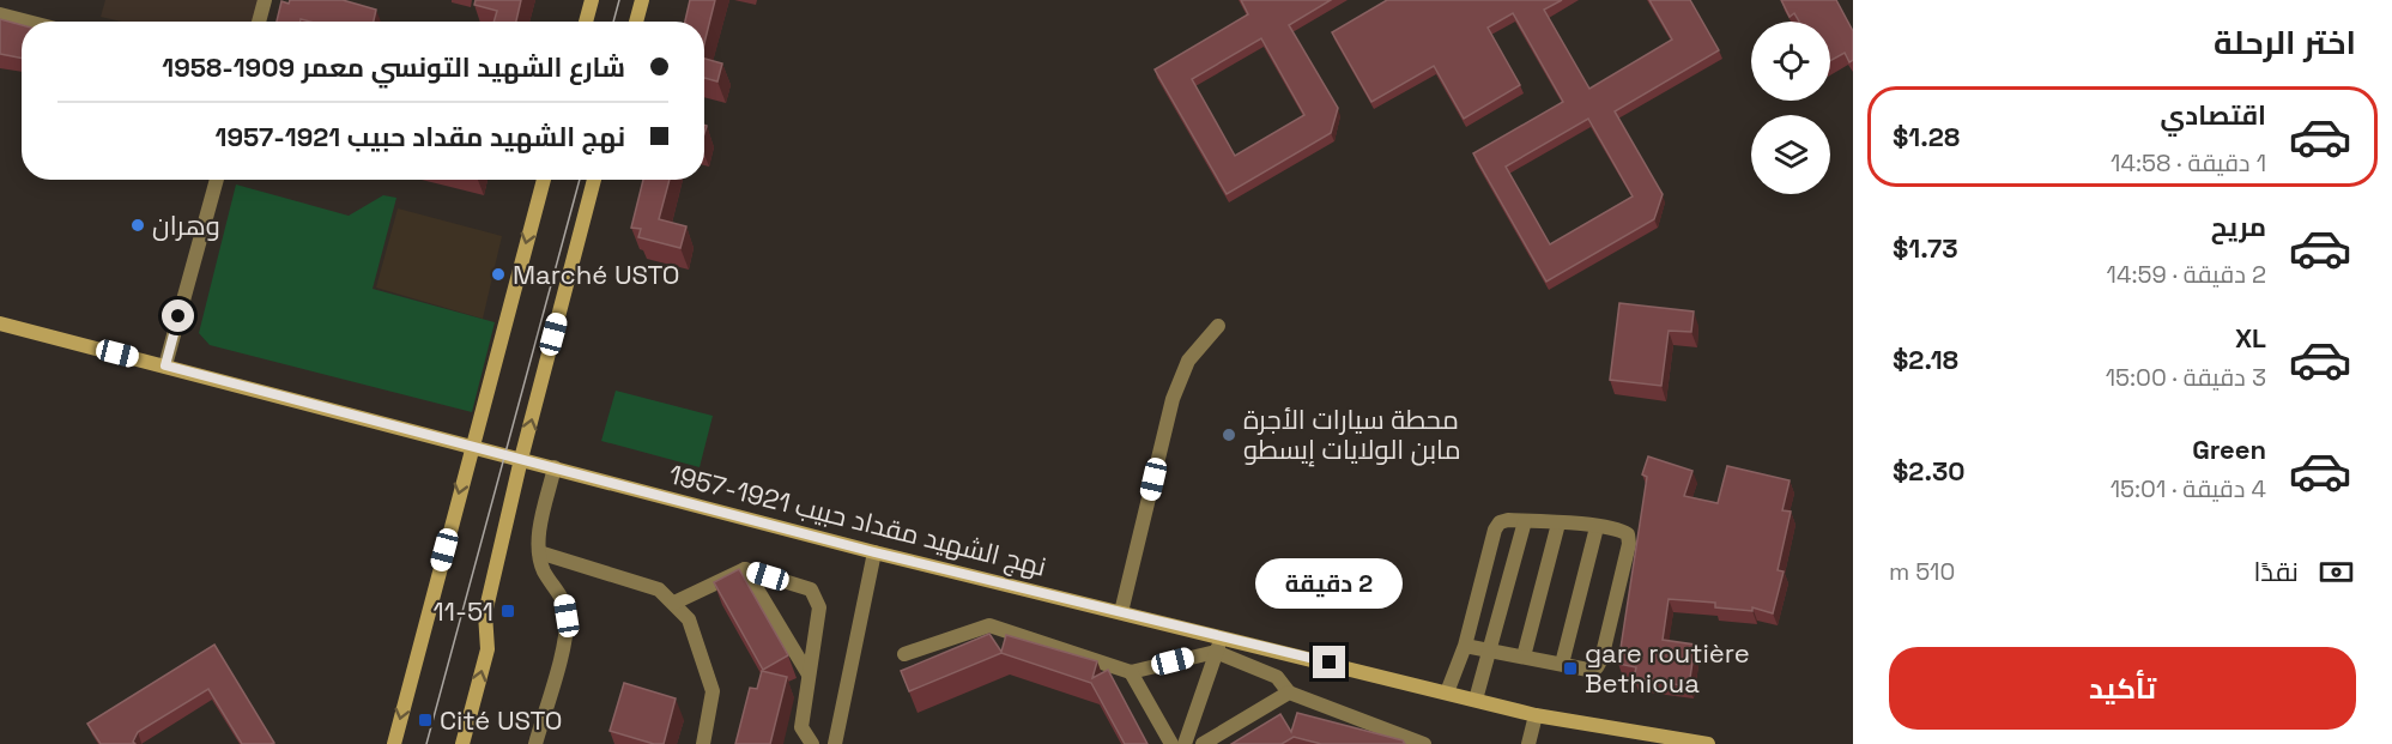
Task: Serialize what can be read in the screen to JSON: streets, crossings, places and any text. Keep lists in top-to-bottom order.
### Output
{
  "streets": {
    "street": ["نهج الشهيد مقداد حبيب 1921-1957"]
  },
  "places": {
    "other": ["وهران", "Marché USTO", "محطة سيارات الأجرة مابن الولايات إيسطو"],
    "transit": ["11-51", "gare routière Bethioua", "Cité USTO"]
  },
  "page": {
    "heading": "اختر الرحلة",
    "banner": ["شارع الشهيد التونسي معمر 1909-1958", "نهج الشهيد مقداد حبيب 1921-1957"],
    "list": [
      {
        "name": "اقتصادي",
        "note": "1 دقيقة · 14:58",
        "value": "$1.28"
      },
      {
        "name": "مريح",
        "note": "2 دقيقة · 14:59",
        "value": "$1.73"
      },
      {
        "name": "XL",
        "note": "3 دقيقة · 15:00",
        "value": "$2.18"
      },
      {
        "name": "Green",
        "note": "4 دقيقة · 15:01",
        "value": "$2.30"
      }
    ],
    "pay": ["نقدًا", "510 m"],
    "bubble": "2 دقيقة",
    "buttons": "تأكيد"
  }
}
